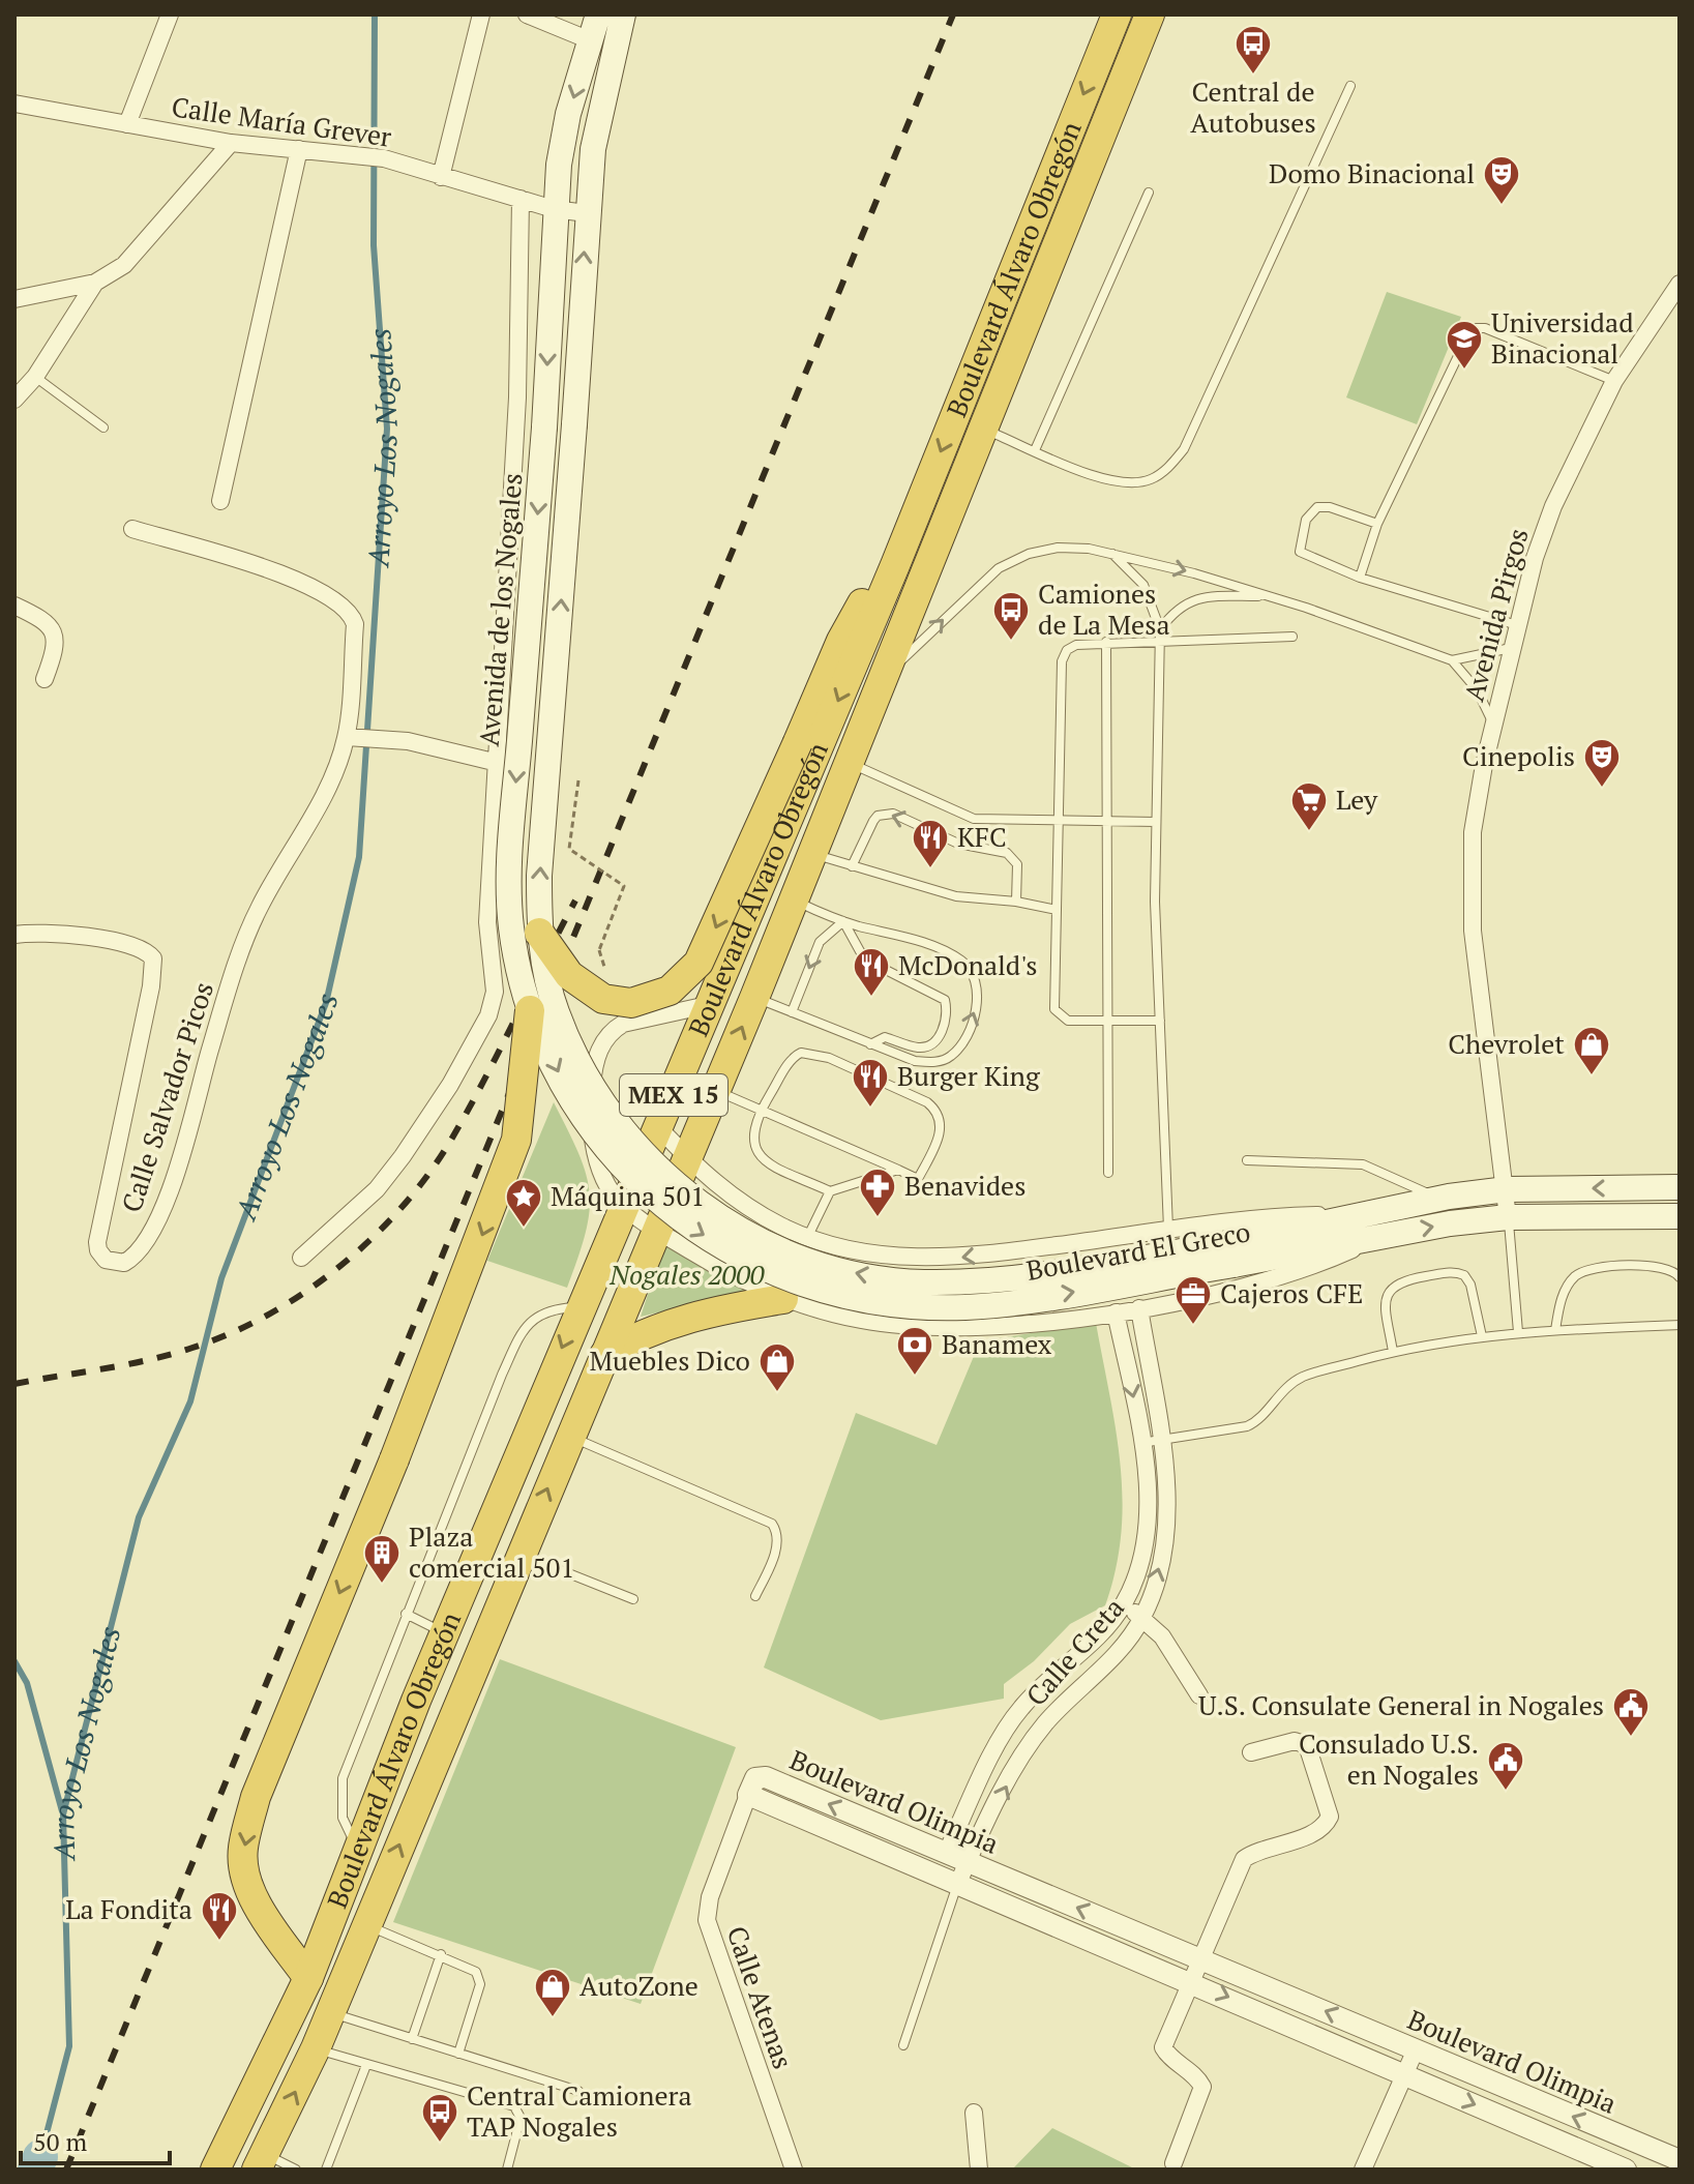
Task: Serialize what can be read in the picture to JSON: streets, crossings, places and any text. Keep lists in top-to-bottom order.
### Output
{
  "streets": {
    "highway": ["Boulevard Álvaro Obregón", "MEX 15"],
    "main road": ["Avenida de los Nogales", "Boulevard El Greco"],
    "street": [
      "Calle María Grever",
      "Avenida Pirgos",
      "Calle Salvador Picos",
      "Calle Creta",
      "Boulevard Olimpia",
      "Calle Atenas"
    ]
  },
  "crossings": [
    ["Calle María Grever", "Avenida de los Nogales"],
    ["Boulevard Álvaro Obregón", "Avenida de los Nogales"],
    ["Boulevard Álvaro Obregón", "Boulevard El Greco"],
    ["Avenida de los Nogales", "Boulevard El Greco"],
    ["Avenida Pirgos", "Boulevard El Greco"],
    ["Calle Creta", "Boulevard Olimpia"],
    ["Boulevard Olimpia", "Calle Atenas"]
  ],
  "water": ["Arroyo Los Nogales"],
  "parks": ["Nogales 2000"],
  "places": {
    "bus stop": ["Central de Autobuses", "Camiones de La Mesa", "Central Camionera TAP Nogales"],
    "theatre": ["Domo Binacional", "Cinepolis"],
    "school or university": ["Universidad Binacional"],
    "supermarket": ["Ley"],
    "restaurant": [
      "KFC",
      "McDonald's",
      "Burger King",
      "La Fondita"
    ],
    "shop": ["Chevrolet", "Muebles Dico", "AutoZone"],
    "pharmacy": ["Benavides"],
    "place": ["Máquina 501"],
    "office": ["Cajeros CFE"],
    "bank": ["Banamex"],
    "building": ["Plaza comercial 501"],
    "public building": ["U.S. Consulate General in Nogales", "Consulado U.S. en Nogales"]
  },
  "scale_bar": "50 m"
}
